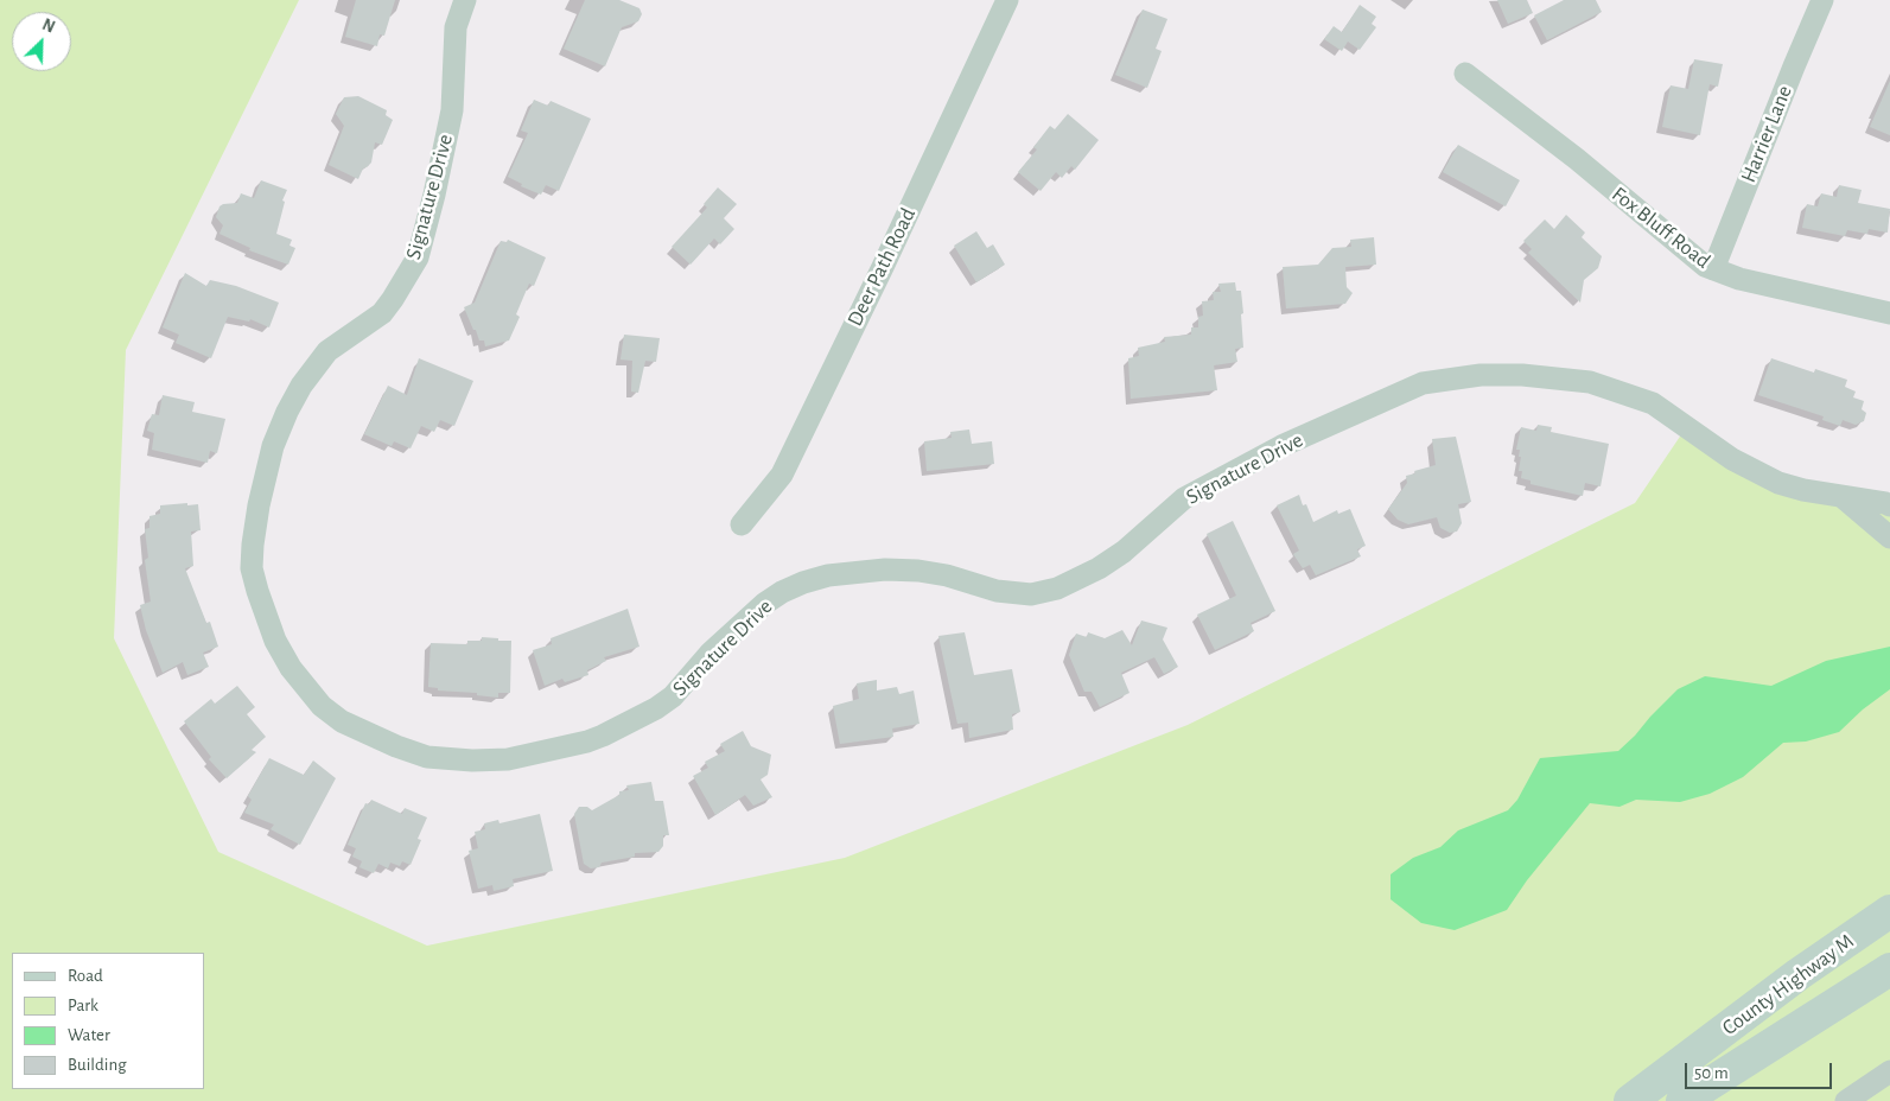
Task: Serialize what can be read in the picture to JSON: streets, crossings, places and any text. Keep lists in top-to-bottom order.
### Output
{
  "streets": {
    "main road": ["County Highway M"],
    "street": [
      "Harrier Lane",
      "Signature Drive",
      "Fox Bluff Road",
      "Deer Path Road"
    ]
  },
  "crossings": [
    ["Harrier Lane", "Fox Bluff Road"]
  ],
  "legend": [
    "Road",
    "Park",
    "Water",
    "Building"
  ],
  "scale_bar": "50 m",
  "north": "top right"
}
